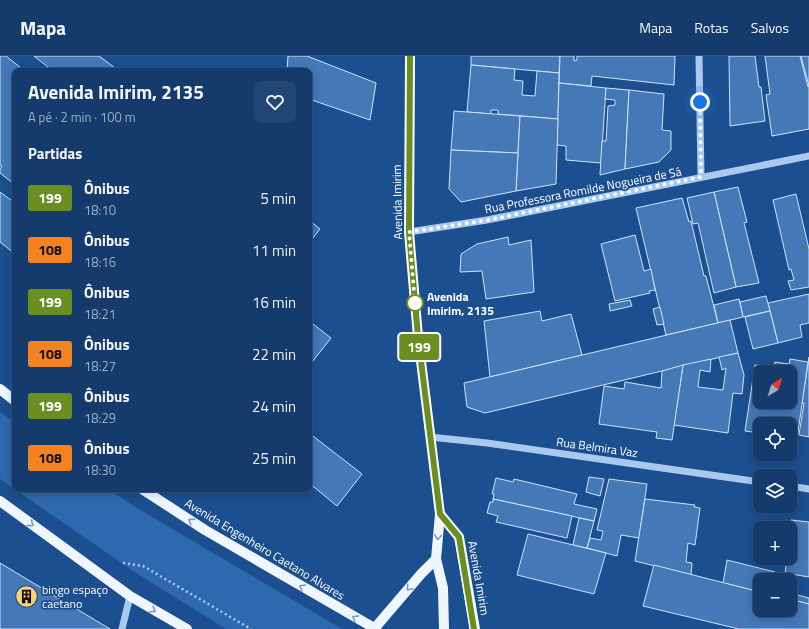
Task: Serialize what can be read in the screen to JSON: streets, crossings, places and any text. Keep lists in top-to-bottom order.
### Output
{
  "streets": {
    "main road": ["Avenida Imirim", "Avenida Engenheiro Caetano Alvares"],
    "street": ["Rua Professora Romilde Nogueira de Sá", "Rua Belmira Vaz"]
  },
  "crossings": [
    ["Rua Professora Romilde Nogueira de Sá", "Avenida Imirim"],
    ["Avenida Imirim", "Rua Belmira Vaz"]
  ],
  "one_way": ["Avenida Engenheiro Caetano Alvares"],
  "places": {
    "other": ["Avenida Imirim, 2135"],
    "building": ["bingo espaço caetano"]
  },
  "lines": ["bus line 199"],
  "north": "top right",
  "page": {
    "header": "Mapa",
    "nav": ["Mapa", "Rotas", "Salvos"],
    "on_map": "199",
    "heading": [
      ["Avenida Imirim, 2135", "A pé · 2 min · 100 m"],
      "Partidas"
    ],
    "list": [
      {
        "mark": "199",
        "name": "Ônibus",
        "note": "18:10",
        "value": "5 min"
      },
      {
        "mark": "108",
        "name": "Ônibus",
        "note": "18:16",
        "value": "11 min"
      },
      {
        "mark": "199",
        "name": "Ônibus",
        "note": "18:21",
        "value": "16 min"
      },
      {
        "mark": "108",
        "name": "Ônibus",
        "note": "18:27",
        "value": "22 min"
      },
      {
        "mark": "199",
        "name": "Ônibus",
        "note": "18:29",
        "value": "24 min"
      },
      {
        "mark": "108",
        "name": "Ônibus",
        "note": "18:30",
        "value": "25 min"
      }
    ],
    "map_buttons": ["+", "−"]
  }
}
